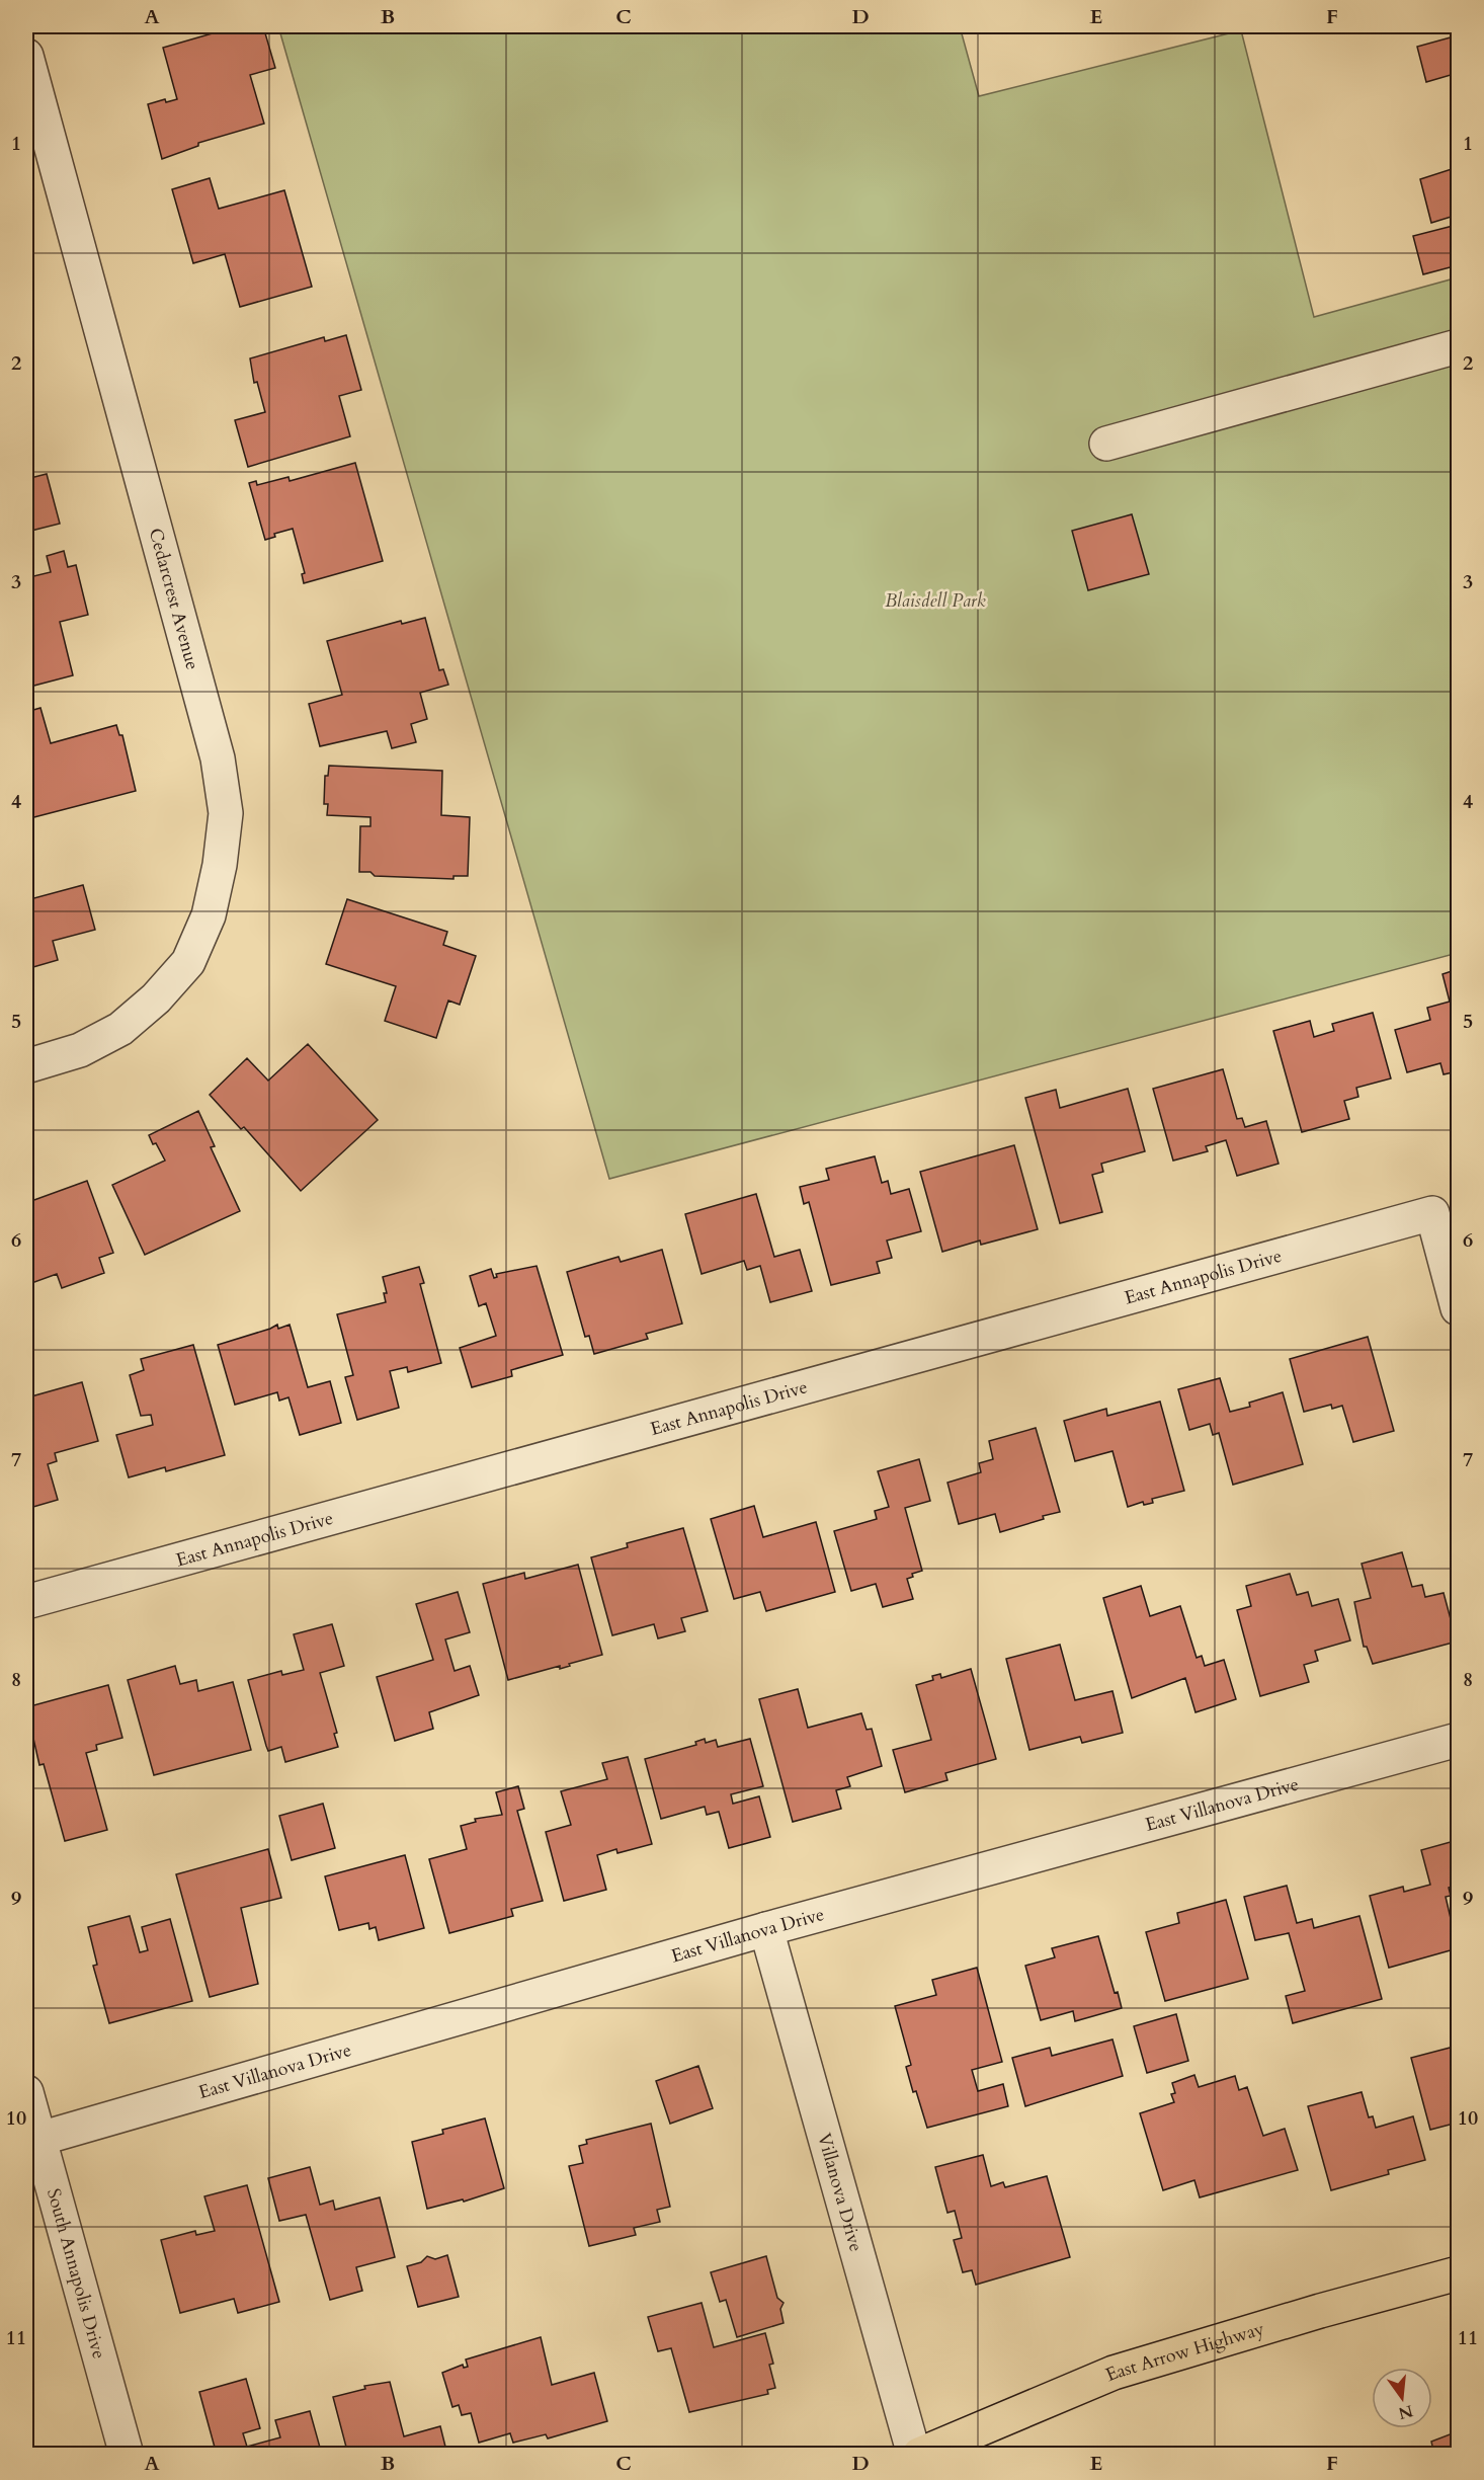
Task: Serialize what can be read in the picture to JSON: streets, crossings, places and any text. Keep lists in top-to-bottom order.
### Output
{
  "streets": {
    "main road": ["East Arrow Highway"],
    "street": [
      "Cedarcrest Avenue",
      "East Annapolis Drive",
      "East Villanova Drive",
      "Villanova Drive",
      "South Annapolis Drive"
    ]
  },
  "crossings": [
    ["East Villanova Drive", "Villanova Drive"],
    ["East Villanova Drive", "South Annapolis Drive"]
  ],
  "parks": ["Blaisdell Park"],
  "north": "bottom",
  "grid": {
    "columns": [
      "A",
      "B",
      "C",
      "D",
      "E",
      "F"
    ],
    "rows": [
      "1",
      "2",
      "3",
      "4",
      "5",
      "6",
      "7",
      "8",
      "9",
      "10",
      "11"
    ]
  }
}
